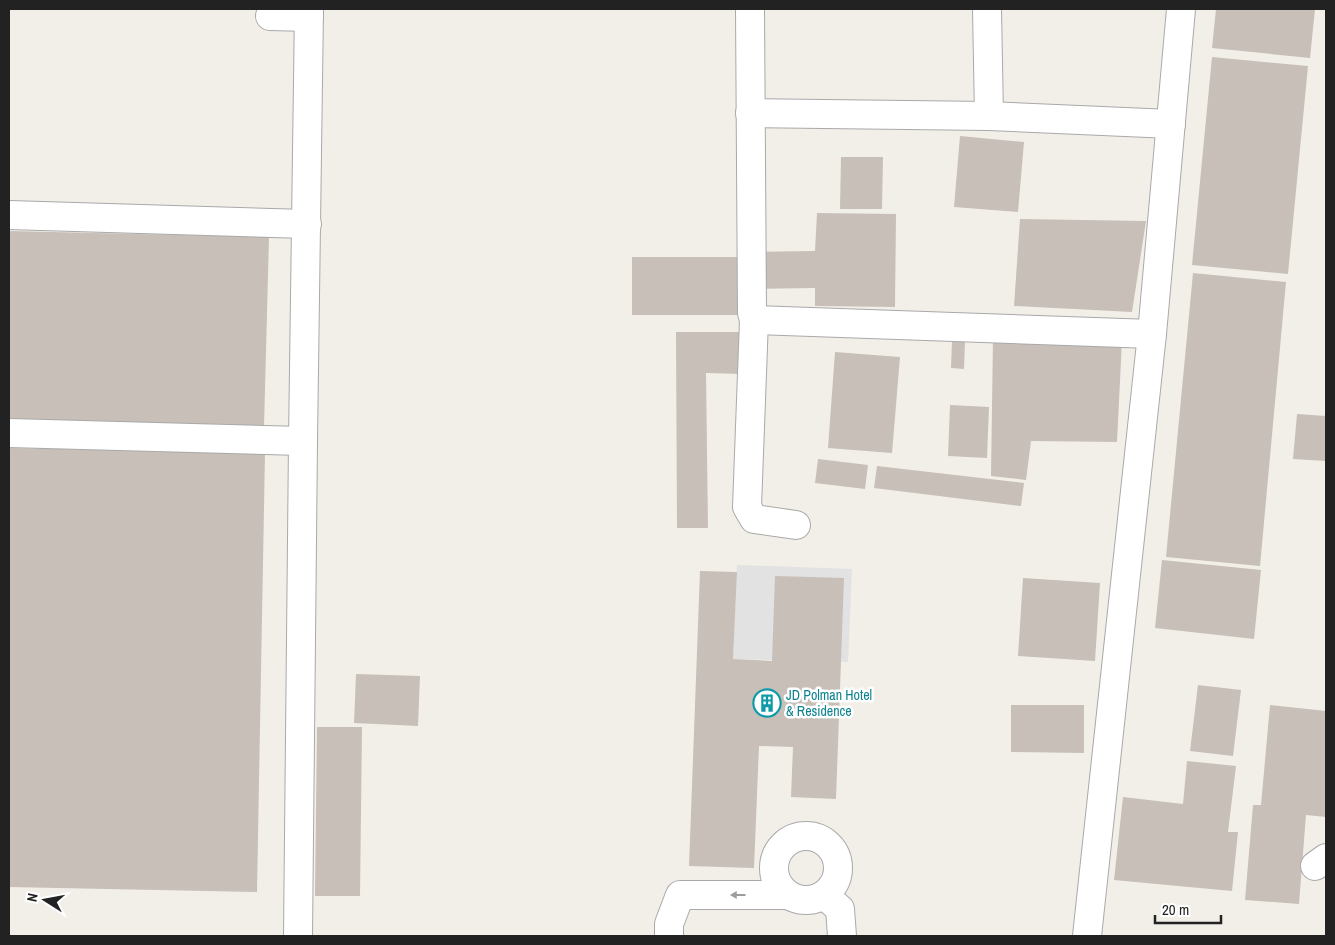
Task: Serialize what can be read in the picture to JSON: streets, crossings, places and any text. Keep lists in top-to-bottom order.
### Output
{
  "places": {
    "building": ["JD Polman Hotel & Residence"]
  },
  "scale_bar": "20 m",
  "north": "left"
}
